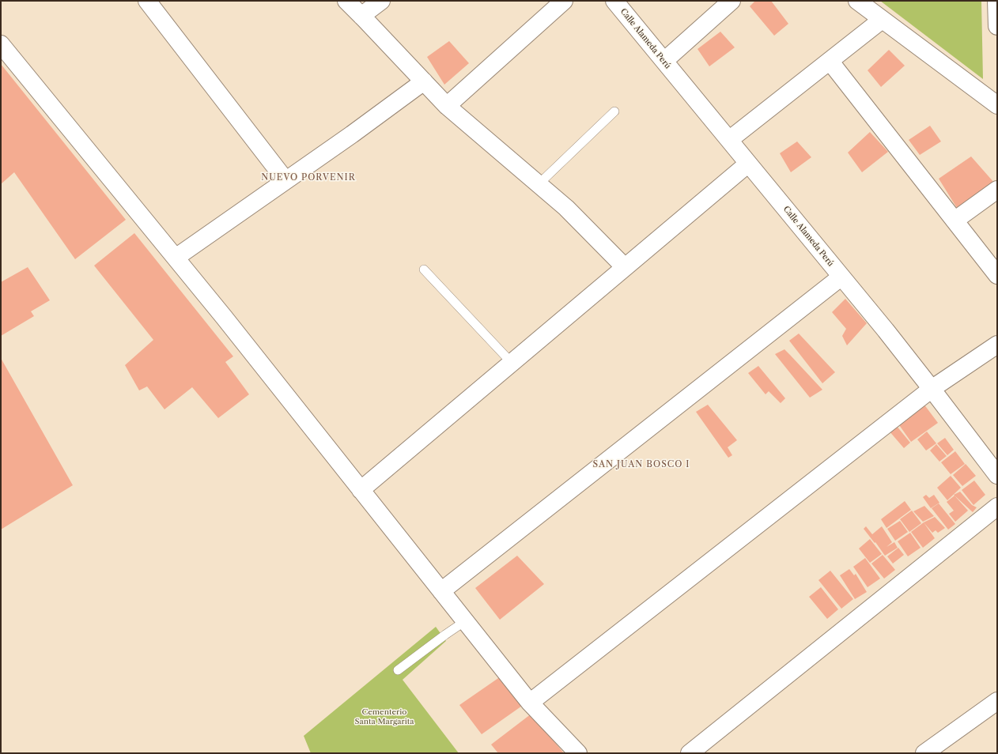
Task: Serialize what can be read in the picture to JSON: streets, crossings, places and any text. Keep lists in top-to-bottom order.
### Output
{
  "streets": {
    "street": ["Calle Alameda Perú"]
  },
  "districts": ["NUEVO PORVENIR", "SAN JUAN BOSCO I"],
  "parks": ["Cementerio Santa Margarita"]
}
